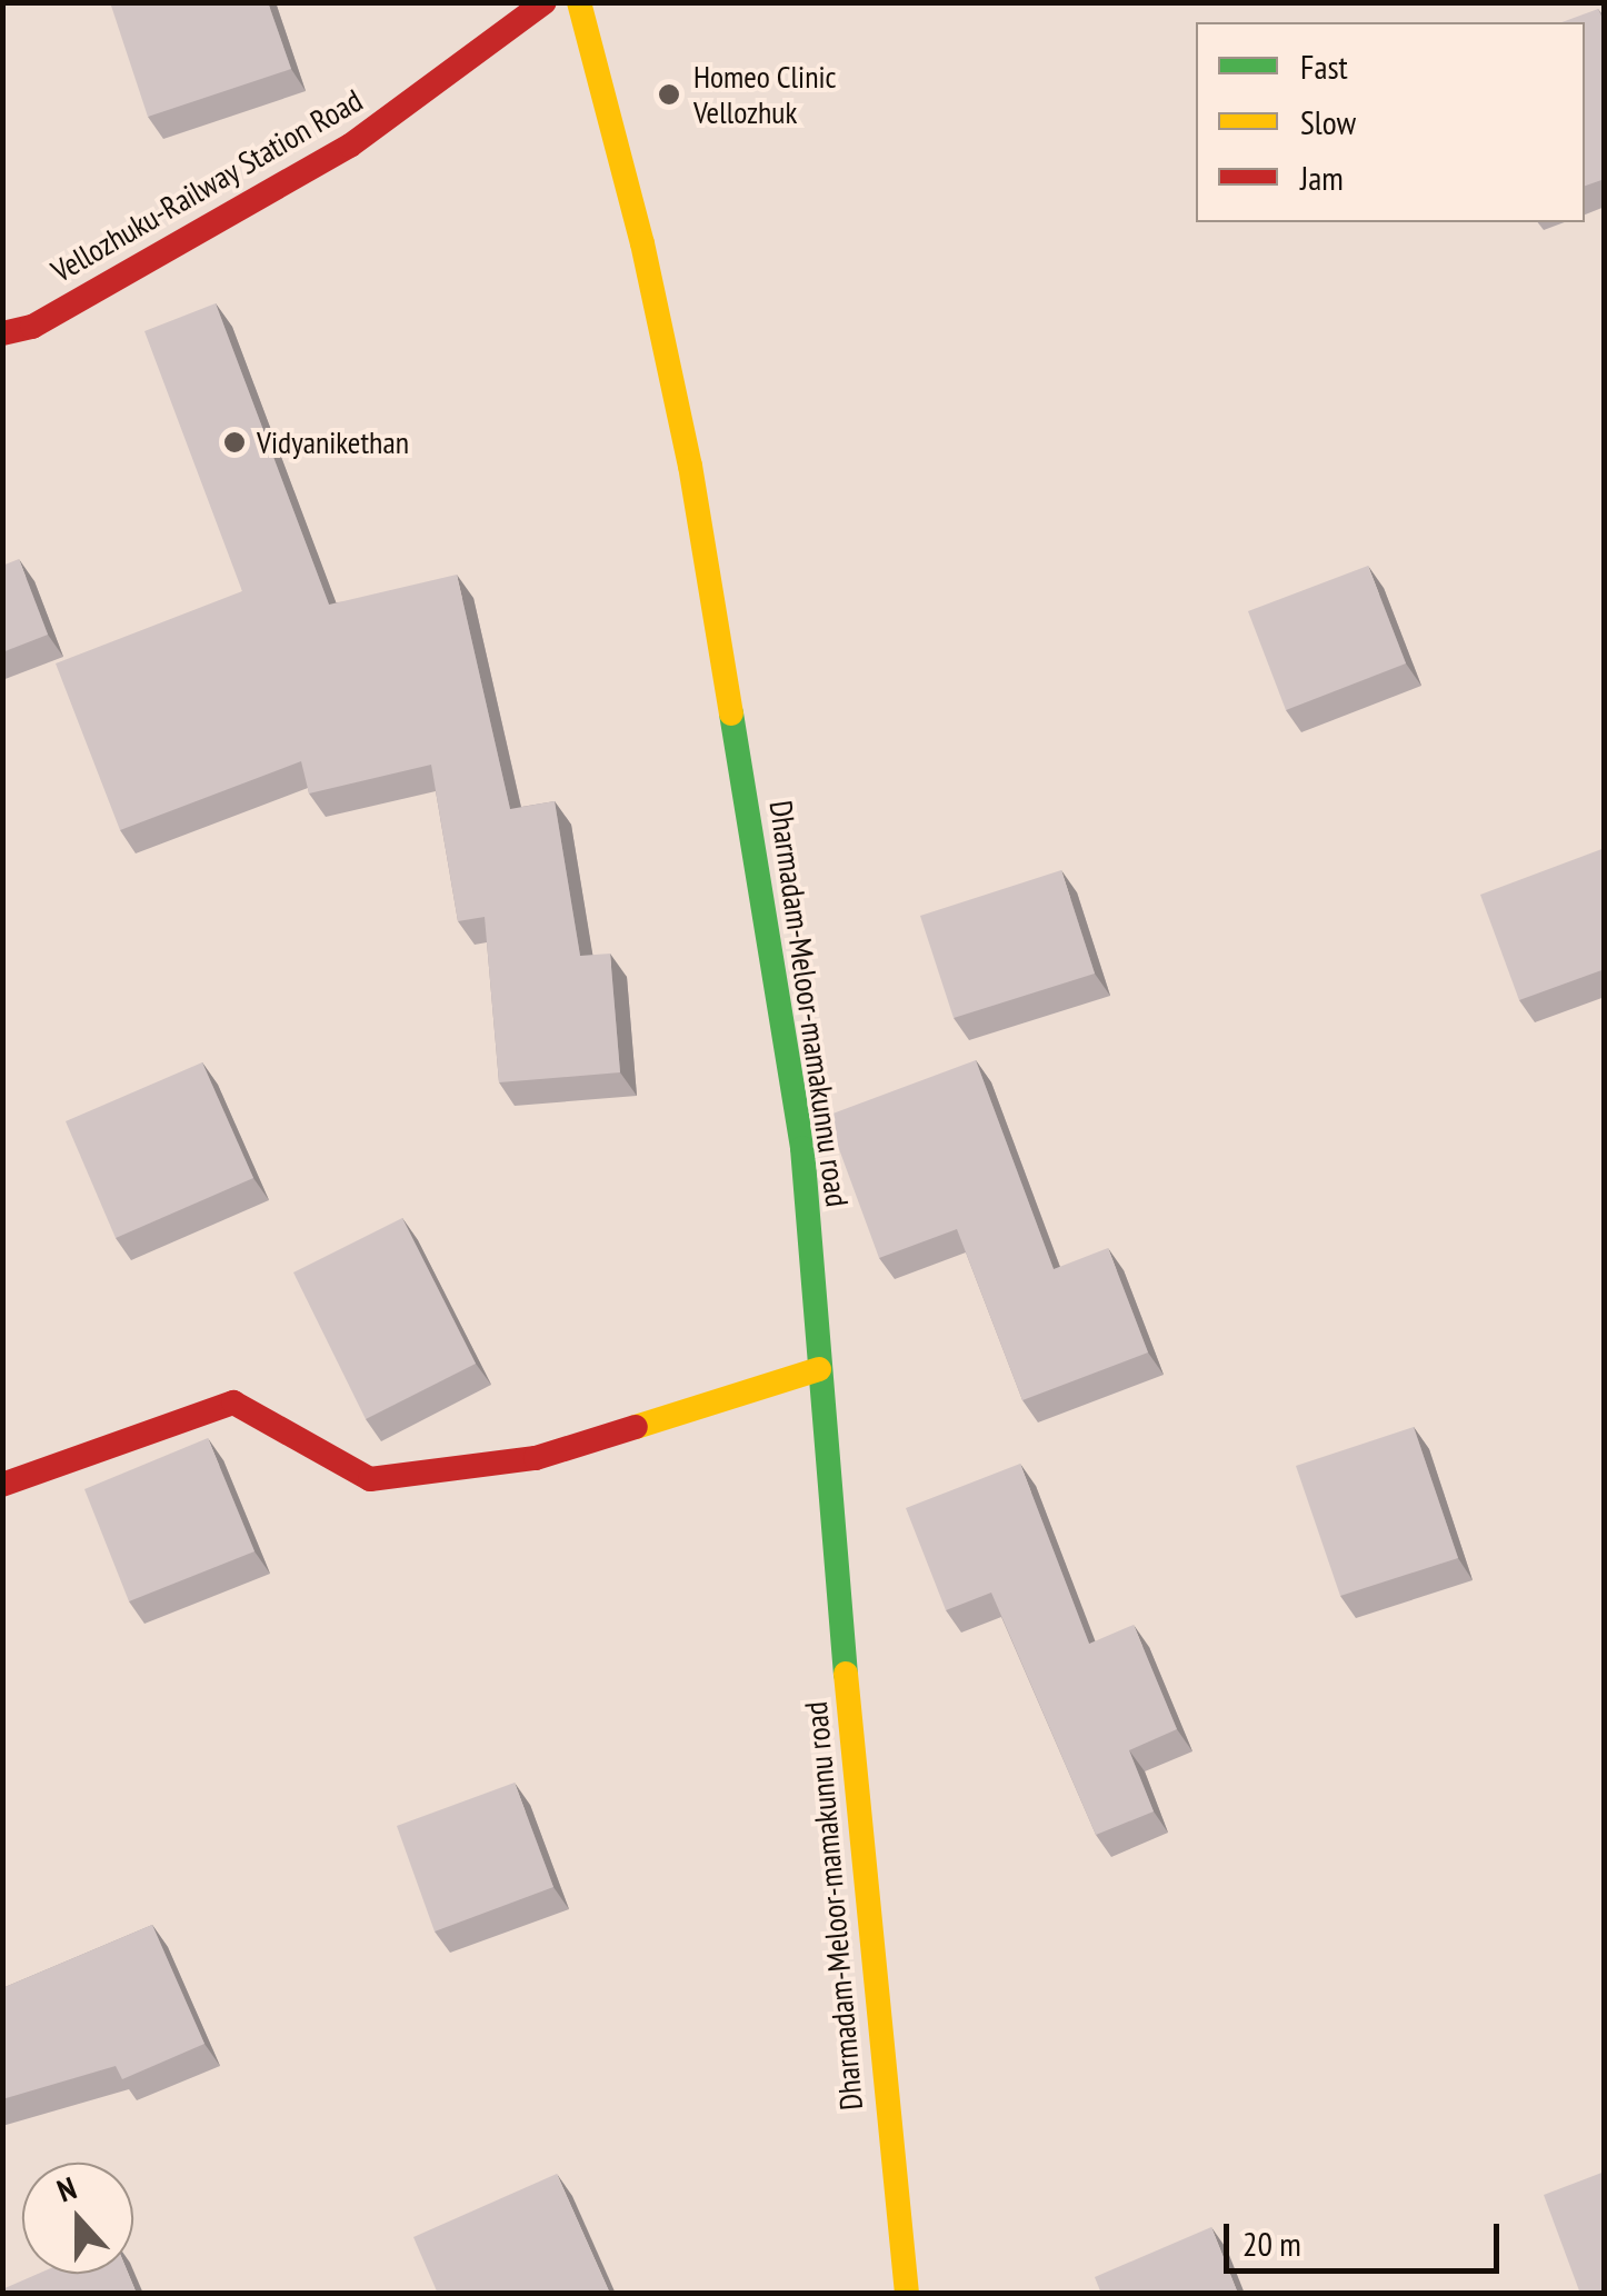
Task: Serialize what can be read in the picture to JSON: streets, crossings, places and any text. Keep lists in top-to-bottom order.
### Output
{
  "streets": {
    "main road": ["Vellozhuku-Railway Station Road", "Dharmadam-Meloor-mamakunnu road"]
  },
  "places": ["Homeo Clinic Vellozhuk", "Vidyanikethan"],
  "legend": ["Fast", "Slow", "Jam"],
  "scale_bar": "20 m",
  "north": "top"
}
